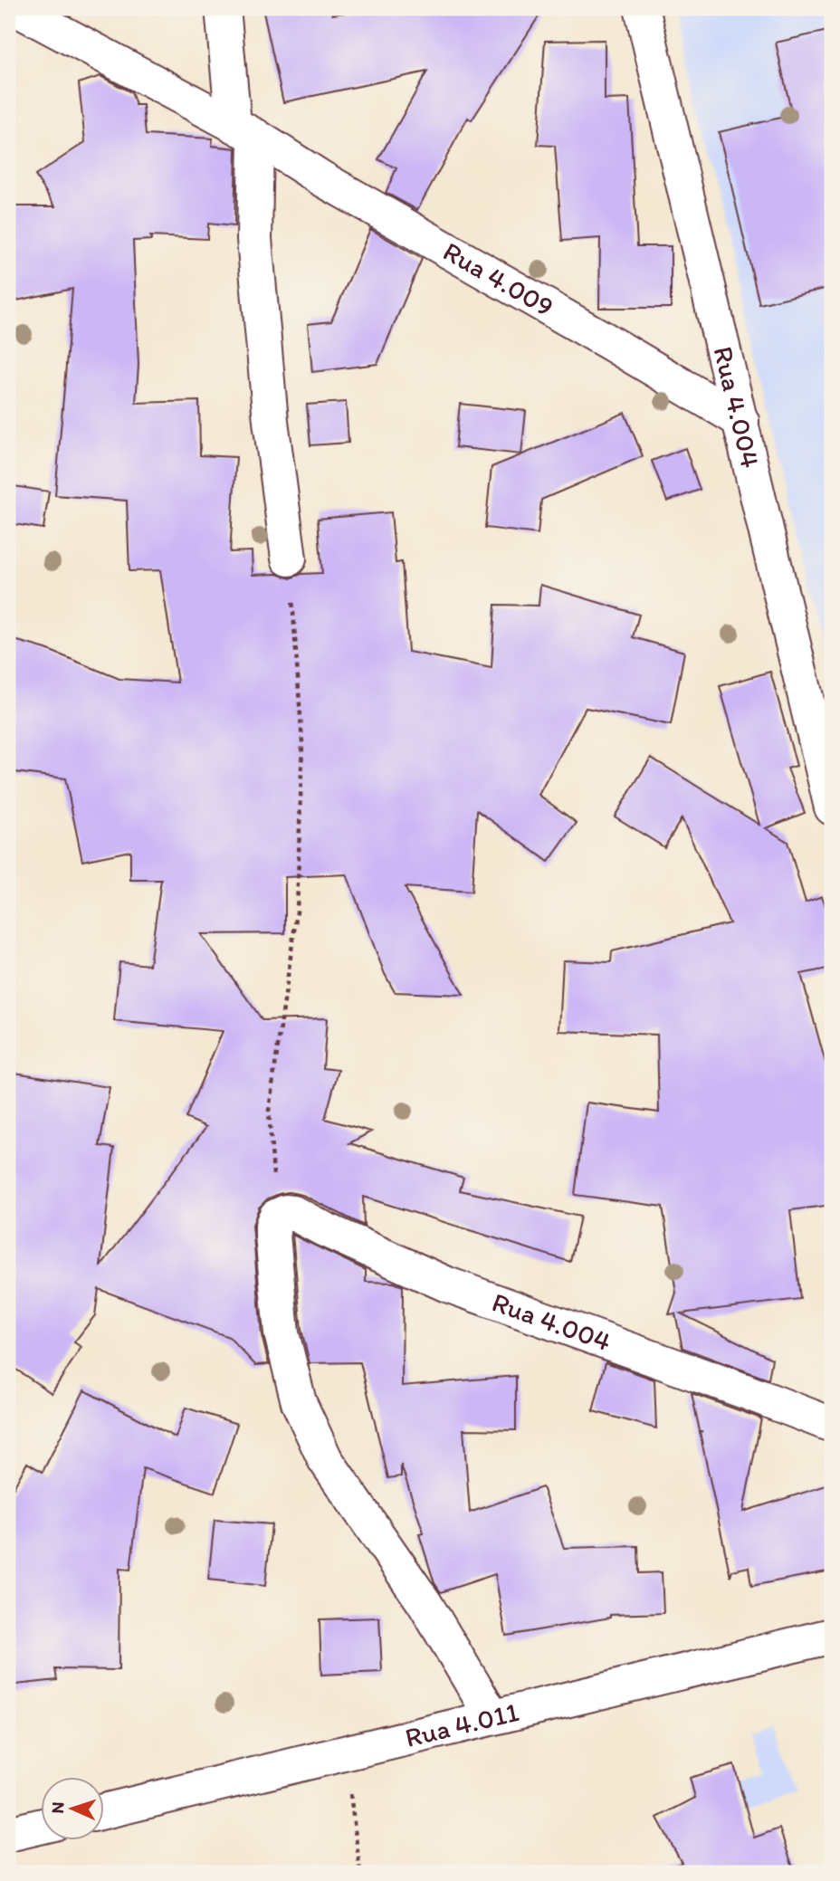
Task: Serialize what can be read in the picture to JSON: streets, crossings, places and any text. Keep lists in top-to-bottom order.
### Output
{
  "streets": {
    "street": ["Rua 4.009", "Rua 4.004", "Rua 4.011"]
  },
  "crossings": [
    ["Rua 4.009", "Rua 4.004"]
  ],
  "north": "left"
}
